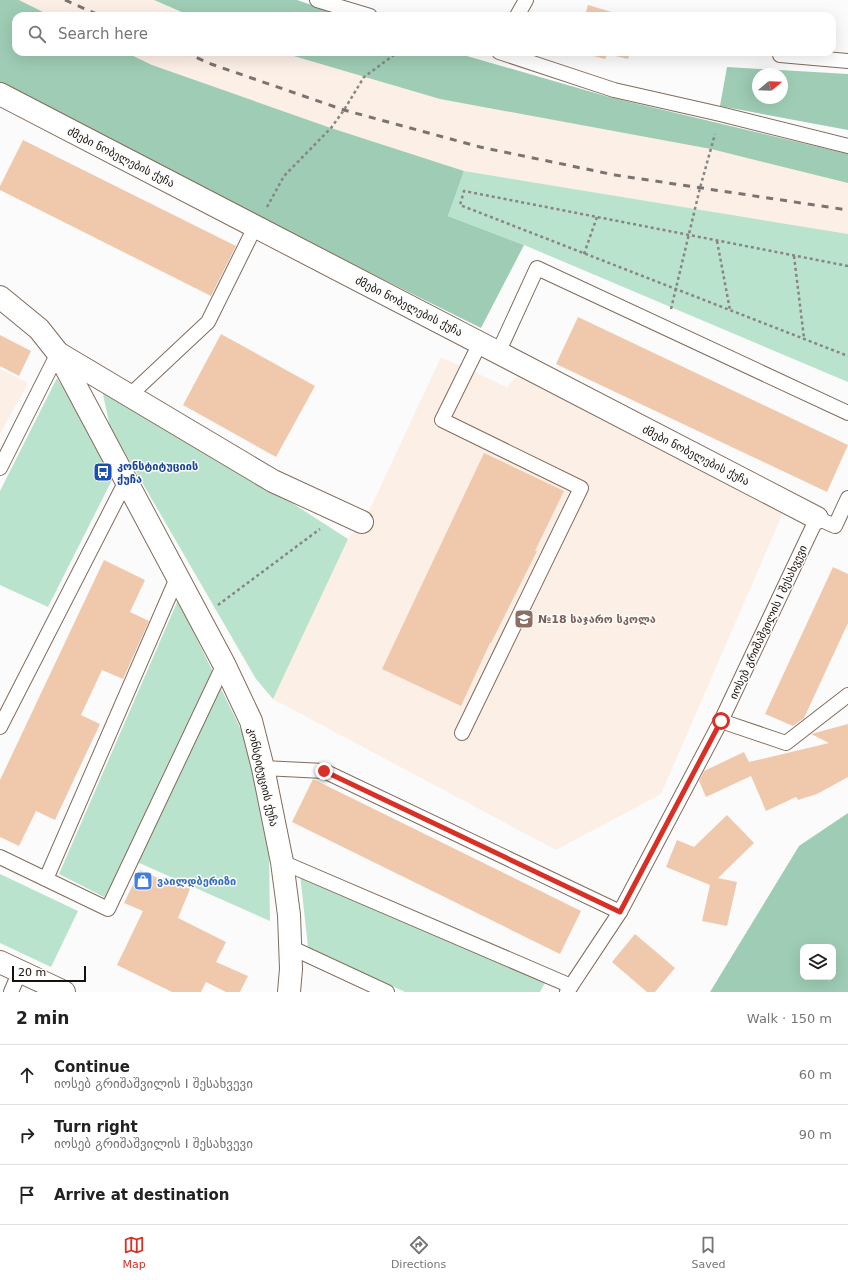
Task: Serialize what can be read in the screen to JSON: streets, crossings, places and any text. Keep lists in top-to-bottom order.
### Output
{
  "streets": {
    "street": ["ძმები ნობელების ქუჩა", "კონსტიტუციის ქუჩა"],
    "lane": ["იოსებ გრიშაშვილის I შესახვევი"]
  },
  "crossings": [
    ["ძმები ნობელების ქუჩა", "იოსებ გრიშაშვილის I შესახვევი"]
  ],
  "places": {
    "bus stop": ["კონსტიტუციის ქუჩა"],
    "school or university": ["№18 საჯარო სკოლა"],
    "shop": ["ვაილდბერიზი"]
  },
  "scale_bar": "20 m",
  "north": "right",
  "page": {
    "search": "Search here",
    "scale": "20 m",
    "heading": ["2 min", "Walk · 150 m"],
    "list": [
      ["Continue", "იოსებ გრიშაშვილის I შესახვევი", "60 m"],
      ["Turn right", "იოსებ გრიშაშვილის I შესახვევი", "90 m"],
      "Arrive at destination"
    ],
    "nav": ["Map", "Directions", "Saved"]
  }
}
